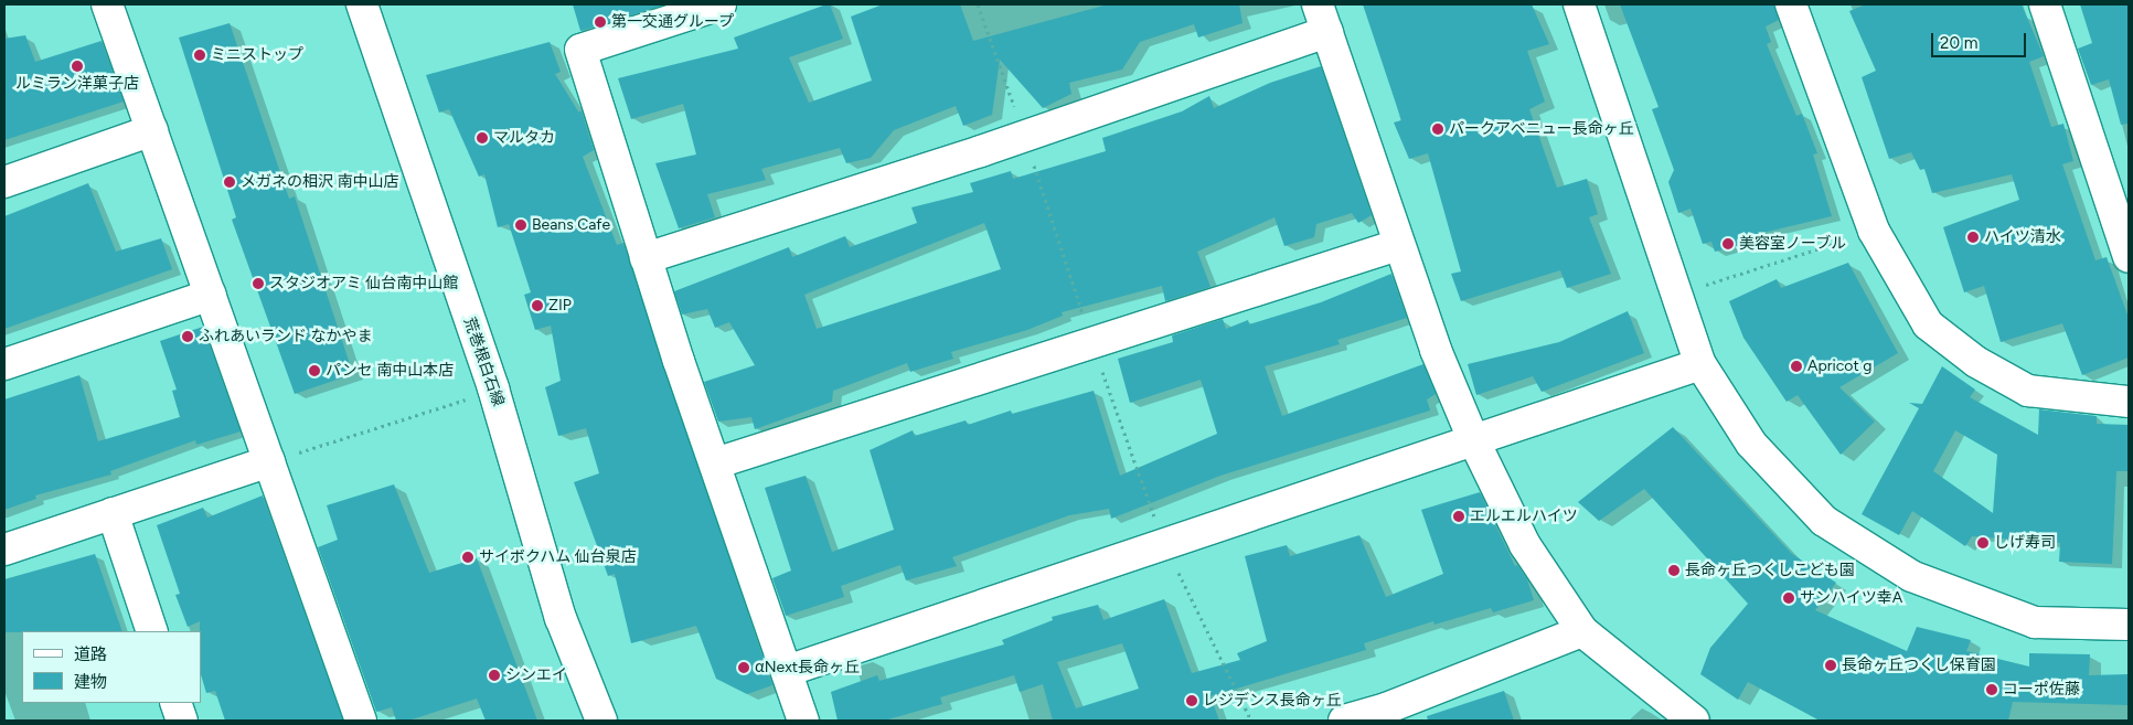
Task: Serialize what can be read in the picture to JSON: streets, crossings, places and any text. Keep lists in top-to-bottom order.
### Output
{
  "streets": {
    "street": ["荒巻根白石線"]
  },
  "places": [
    "第一交通グループ",
    "ミニストップ",
    "ルミラン洋菓子店",
    "パークアベニュー長命ヶ丘",
    "マルタカ",
    "メガネの相沢 南中山店",
    "Beans Cafe",
    "ハイツ清水",
    "美容室ノーブル",
    "スタジオアミ 仙台南中山館",
    "ZIP",
    "ふれあいランド なかやま",
    "Apricot g",
    "パンセ 南中山本店",
    "エルエルハイツ",
    "しげ寿司",
    "サイボクハム 仙台泉店",
    "長命ヶ丘つくしこども園",
    "サンハイツ幸A",
    "長命ヶ丘つくし保育園",
    "αNext長命ヶ丘",
    "シンエイ",
    "コーポ佐藤",
    "レジデンス長命ヶ丘"
  ],
  "legend": ["道路", "建物"],
  "scale_bar": "20 m"
}
